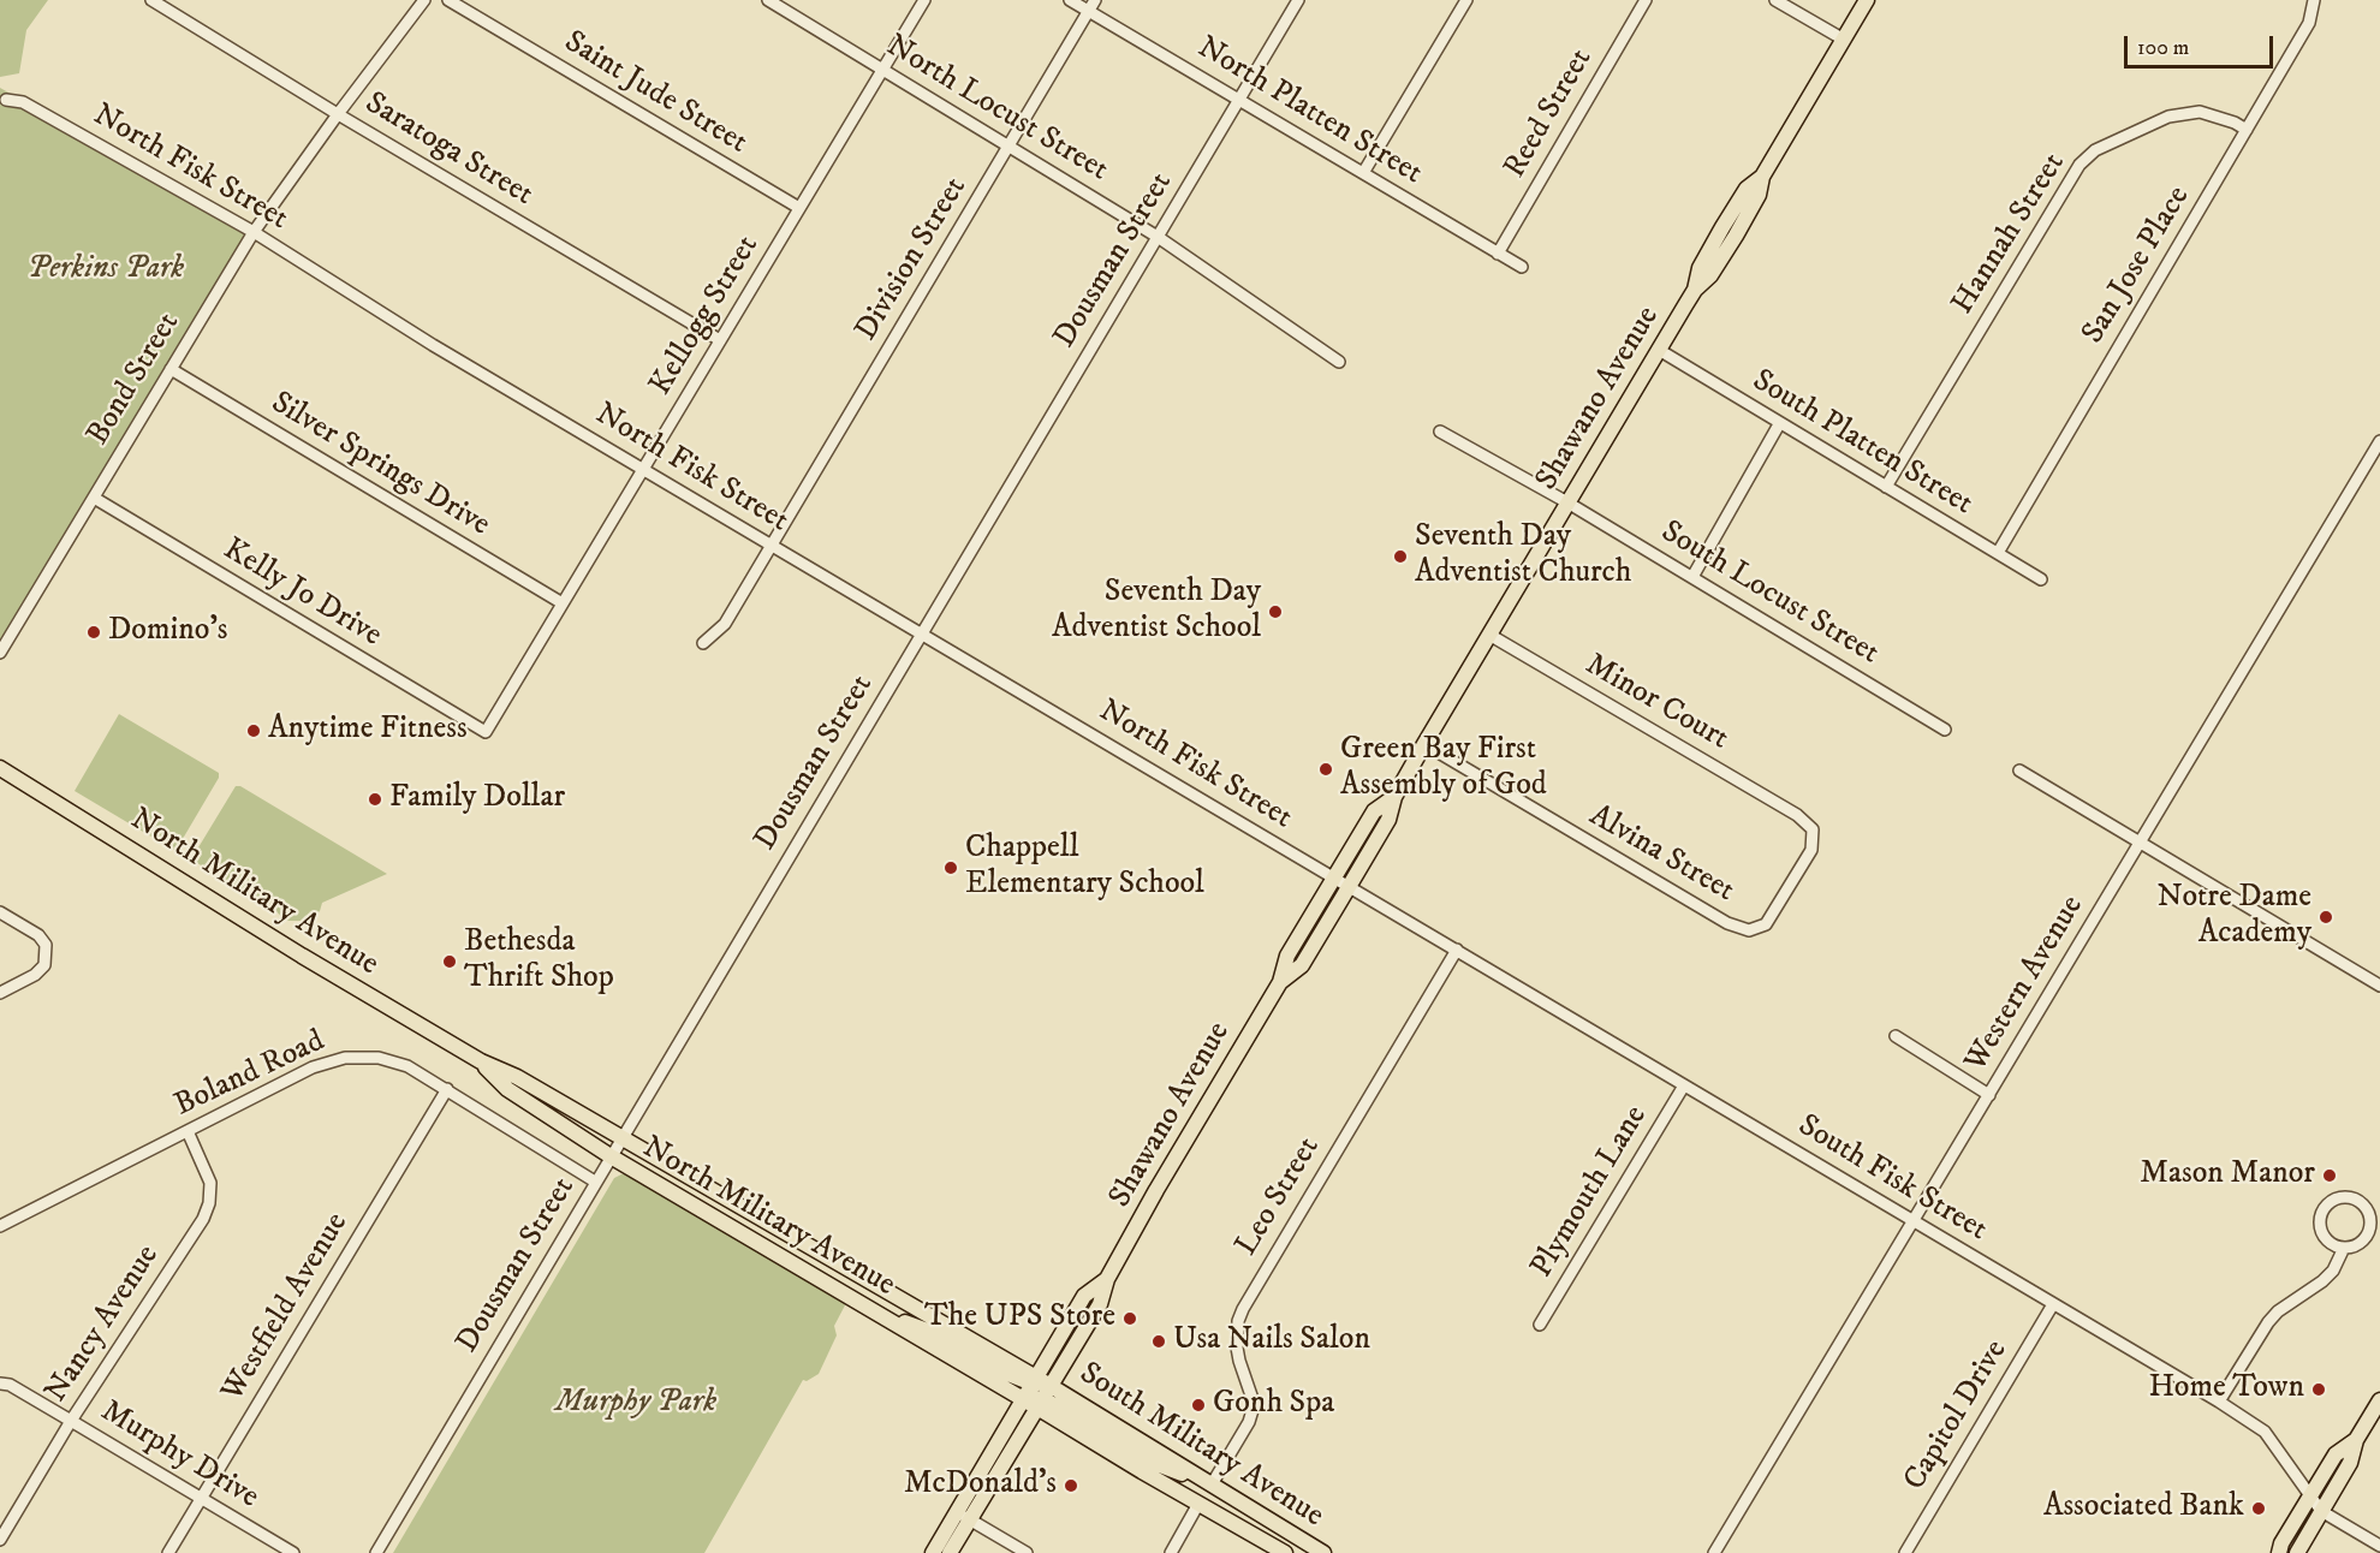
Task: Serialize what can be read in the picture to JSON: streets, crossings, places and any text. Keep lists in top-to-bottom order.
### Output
{
  "streets": {
    "main road": ["Shawano Avenue", "North Military Avenue", "South Military Avenue"],
    "street": [
      "Saint Jude Street",
      "North Locust Street",
      "North Platten Street",
      "Reed Street",
      "Saratoga Street",
      "North Fisk Street",
      "Hannah Street",
      "Division Street",
      "Dousman Street",
      "San Jose Place",
      "Kellogg Street",
      "Bond Street",
      "South Platten Street",
      "Silver Springs Drive",
      "Kelly Jo Drive",
      "South Locust Street",
      "Minor Court",
      "Alvina Street",
      "Western Avenue",
      "Boland Road",
      "South Fisk Street",
      "Plymouth Lane",
      "Leo Street",
      "Westfield Avenue",
      "Nancy Avenue",
      "Capitol Drive",
      "Murphy Drive"
    ]
  },
  "crossings": [
    ["Saint Jude Street", "Kellogg Street"],
    ["North Locust Street", "Division Street"],
    ["North Locust Street", "Dousman Street"],
    ["North Locust Street", "Kellogg Street"],
    ["North Platten Street", "Reed Street"],
    ["North Platten Street", "Division Street"],
    ["North Platten Street", "Dousman Street"],
    ["Saratoga Street", "Kellogg Street"],
    ["Saratoga Street", "Bond Street"],
    ["North Fisk Street", "Division Street"],
    ["North Fisk Street", "Dousman Street"],
    ["North Fisk Street", "Kellogg Street"],
    ["North Fisk Street", "Bond Street"],
    ["North Fisk Street", "Shawano Avenue"],
    ["North Fisk Street", "South Fisk Street"],
    ["Hannah Street", "San Jose Place"],
    ["Hannah Street", "South Platten Street"],
    ["Dousman Street", "North Military Avenue"],
    ["Dousman Street", "Boland Road"],
    ["San Jose Place", "South Platten Street"],
    ["Kellogg Street", "Silver Springs Drive"],
    ["Kellogg Street", "Kelly Jo Drive"],
    ["Bond Street", "Silver Springs Drive"],
    ["Bond Street", "Kelly Jo Drive"],
    ["Shawano Avenue", "South Platten Street"],
    ["Shawano Avenue", "South Locust Street"],
    ["Shawano Avenue", "Minor Court"],
    ["Shawano Avenue", "Alvina Street"],
    ["Shawano Avenue", "North Military Avenue"],
    ["Shawano Avenue", "South Fisk Street"],
    ["Shawano Avenue", "South Military Avenue"],
    ["Minor Court", "Alvina Street"],
    ["North Military Avenue", "South Military Avenue"],
    ["Western Avenue", "South Fisk Street"],
    ["Boland Road", "Westfield Avenue"],
    ["Boland Road", "Nancy Avenue"],
    ["South Fisk Street", "Plymouth Lane"],
    ["South Fisk Street", "Leo Street"],
    ["South Fisk Street", "Capitol Drive"],
    ["Leo Street", "South Military Avenue"],
    ["Westfield Avenue", "Murphy Drive"],
    ["Nancy Avenue", "Murphy Drive"]
  ],
  "parks": ["Perkins Park", "Murphy Park"],
  "places": [
    "Seventh Day Adventist Church",
    "Seventh Day Adventist School",
    "Domino's",
    "Anytime Fitness",
    "Green Bay First Assembly of God",
    "Family Dollar",
    "Chappell Elementary School",
    "Notre Dame Academy",
    "Bethesda Thrift Shop",
    "Mason Manor",
    "The UPS Store",
    "Usa Nails Salon",
    "Home Town",
    "Gonh Spa",
    "McDonald's",
    "Associated Bank"
  ],
  "scale_bar": "100 m"
}
